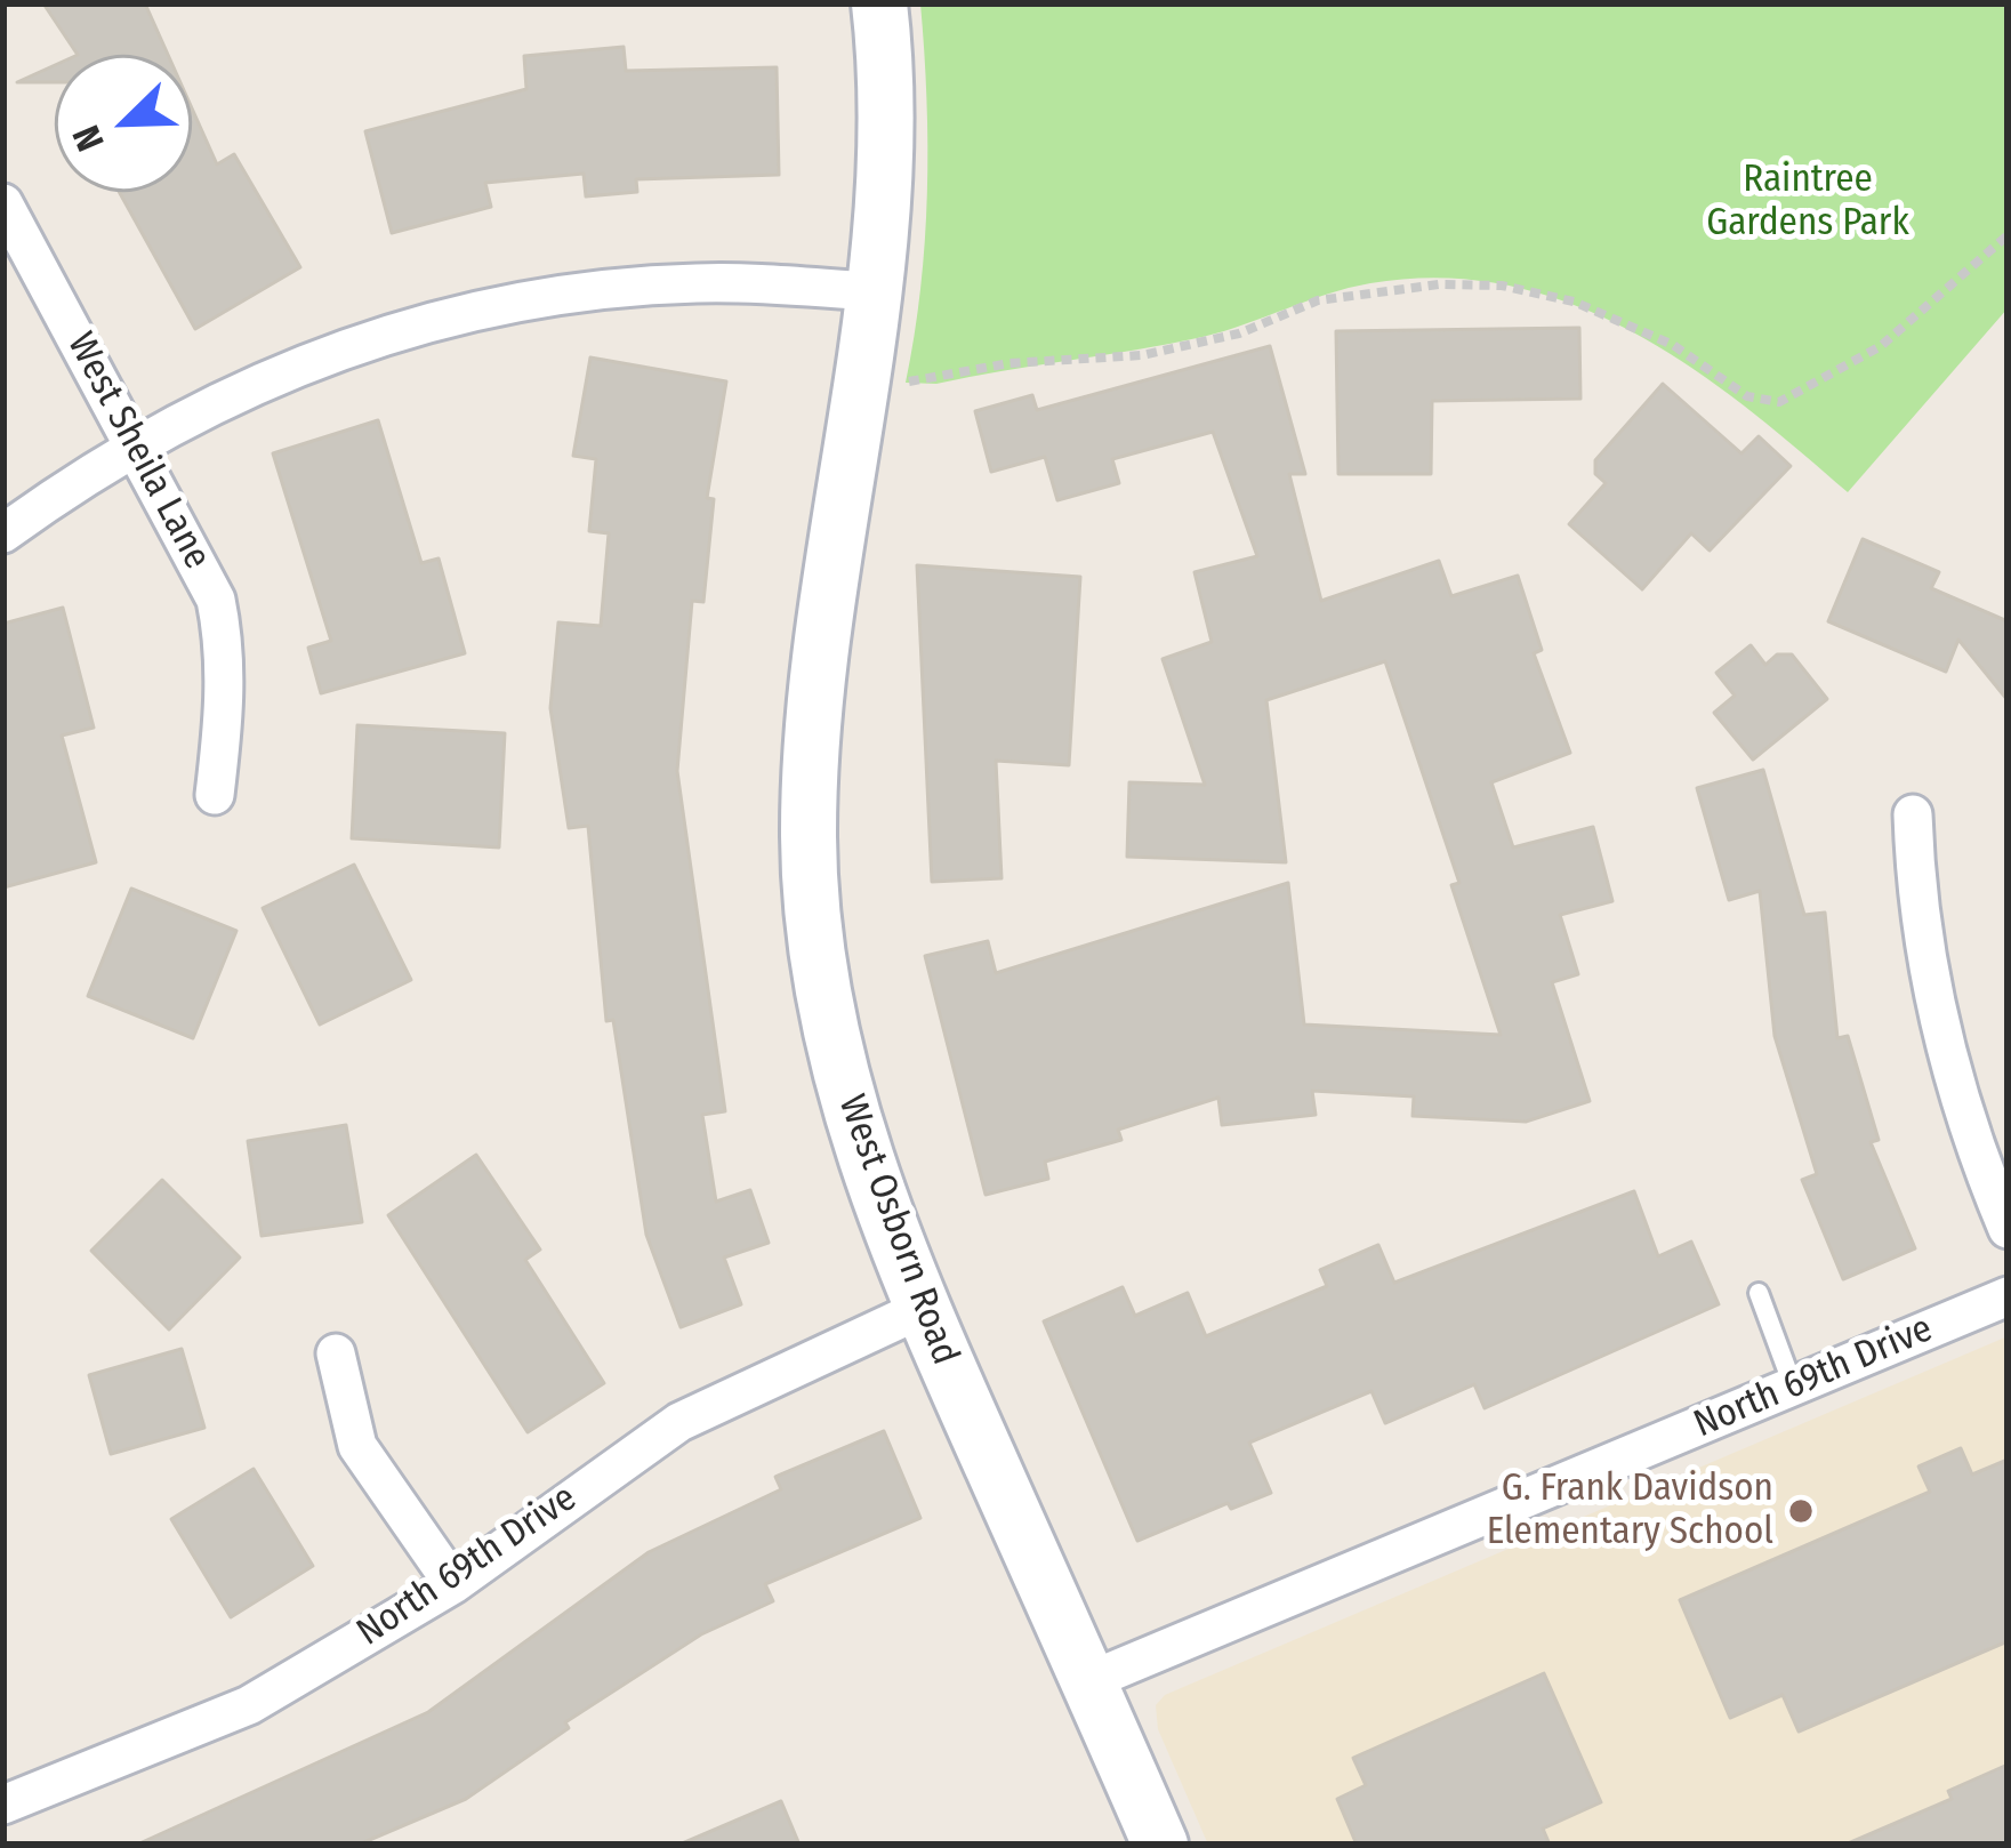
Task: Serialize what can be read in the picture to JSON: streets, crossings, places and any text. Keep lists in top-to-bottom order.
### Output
{
  "streets": {
    "street": ["West Sheila Lane", "West Osborn Road", "North 69th Drive"]
  },
  "crossings": [
    ["West Osborn Road", "North 69th Drive"]
  ],
  "parks": ["Raintree Gardens Park"],
  "places": ["G. Frank Davidson Elementary School"],
  "north": "bottom left"
}
